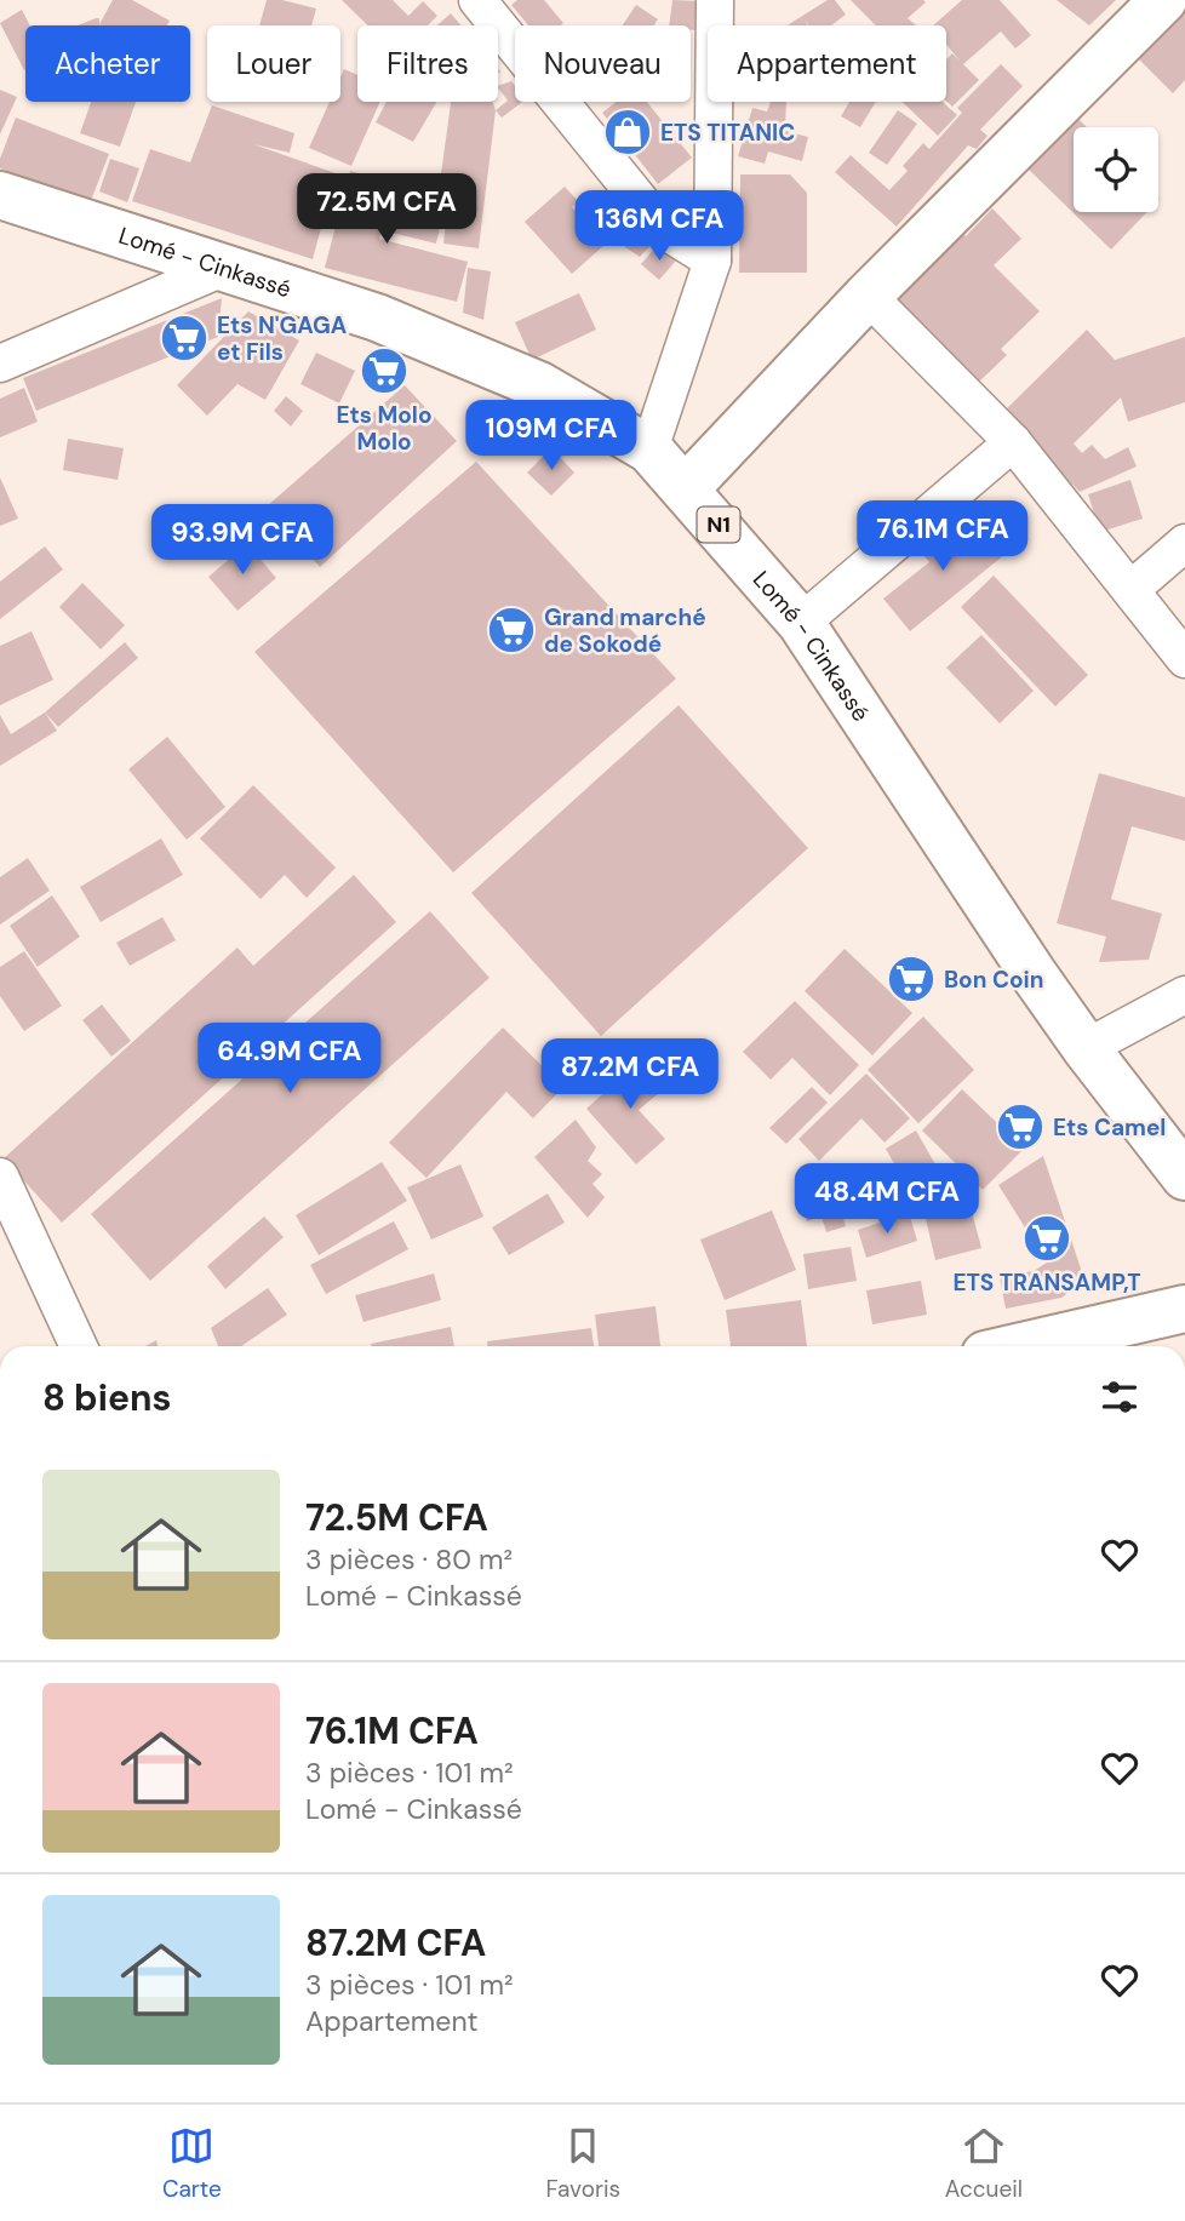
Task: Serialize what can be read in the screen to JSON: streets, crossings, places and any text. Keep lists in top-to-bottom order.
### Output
{
  "streets": {
    "main road": ["Lomé - Cinkassé", "N1"]
  },
  "places": {
    "shop": ["ETS TITANIC"],
    "supermarket": [
      "Ets N'GAGA et Fils",
      "Ets Molo Molo",
      "Grand marché de Sokodé",
      "Bon Coin",
      "Ets Camel",
      "ETS TRANSAMP,T"
    ]
  },
  "page": {
    "chip": [
      "Acheter",
      "Louer",
      "Filtres",
      "Nouveau",
      "Appartement"
    ],
    "price": [
      "72.5M CFA",
      "136M CFA",
      "109M CFA",
      "76.1M CFA",
      "93.9M CFA",
      "64.9M CFA",
      "87.2M CFA",
      "48.4M CFA"
    ],
    "heading": "8 biens",
    "list": [
      {
        "name": "72.5M CFA",
        "note": "3 pièces · 80 m² · Lomé - Cinkassé"
      },
      {
        "name": "76.1M CFA",
        "note": "3 pièces · 101 m² · Lomé - Cinkassé"
      },
      {
        "name": "87.2M CFA",
        "note": "3 pièces · 101 m² · Appartement"
      }
    ],
    "tabs": ["Carte", "Favoris", "Accueil"]
  }
}
